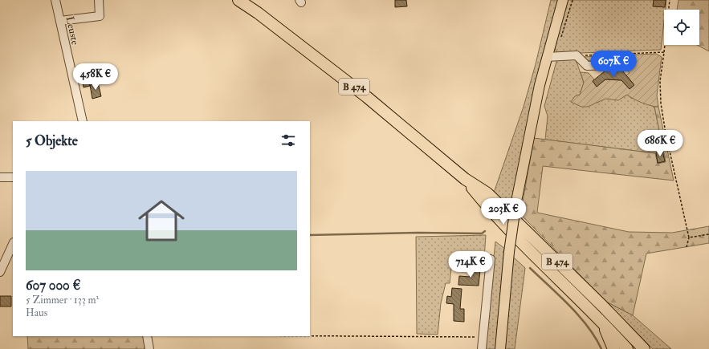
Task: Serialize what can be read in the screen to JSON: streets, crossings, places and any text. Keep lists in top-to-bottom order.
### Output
{
  "streets": {
    "highway": ["B 474"],
    "street": ["Leuste"]
  },
  "page": {
    "price": [
      "607K €",
      "458K €",
      "686K €",
      "203K €",
      "714K €"
    ],
    "heading": "5 Objekte",
    "list": [
      {
        "name": "607 000 €",
        "note": "5 Zimmer · 133 m² · Haus"
      }
    ]
  }
}
